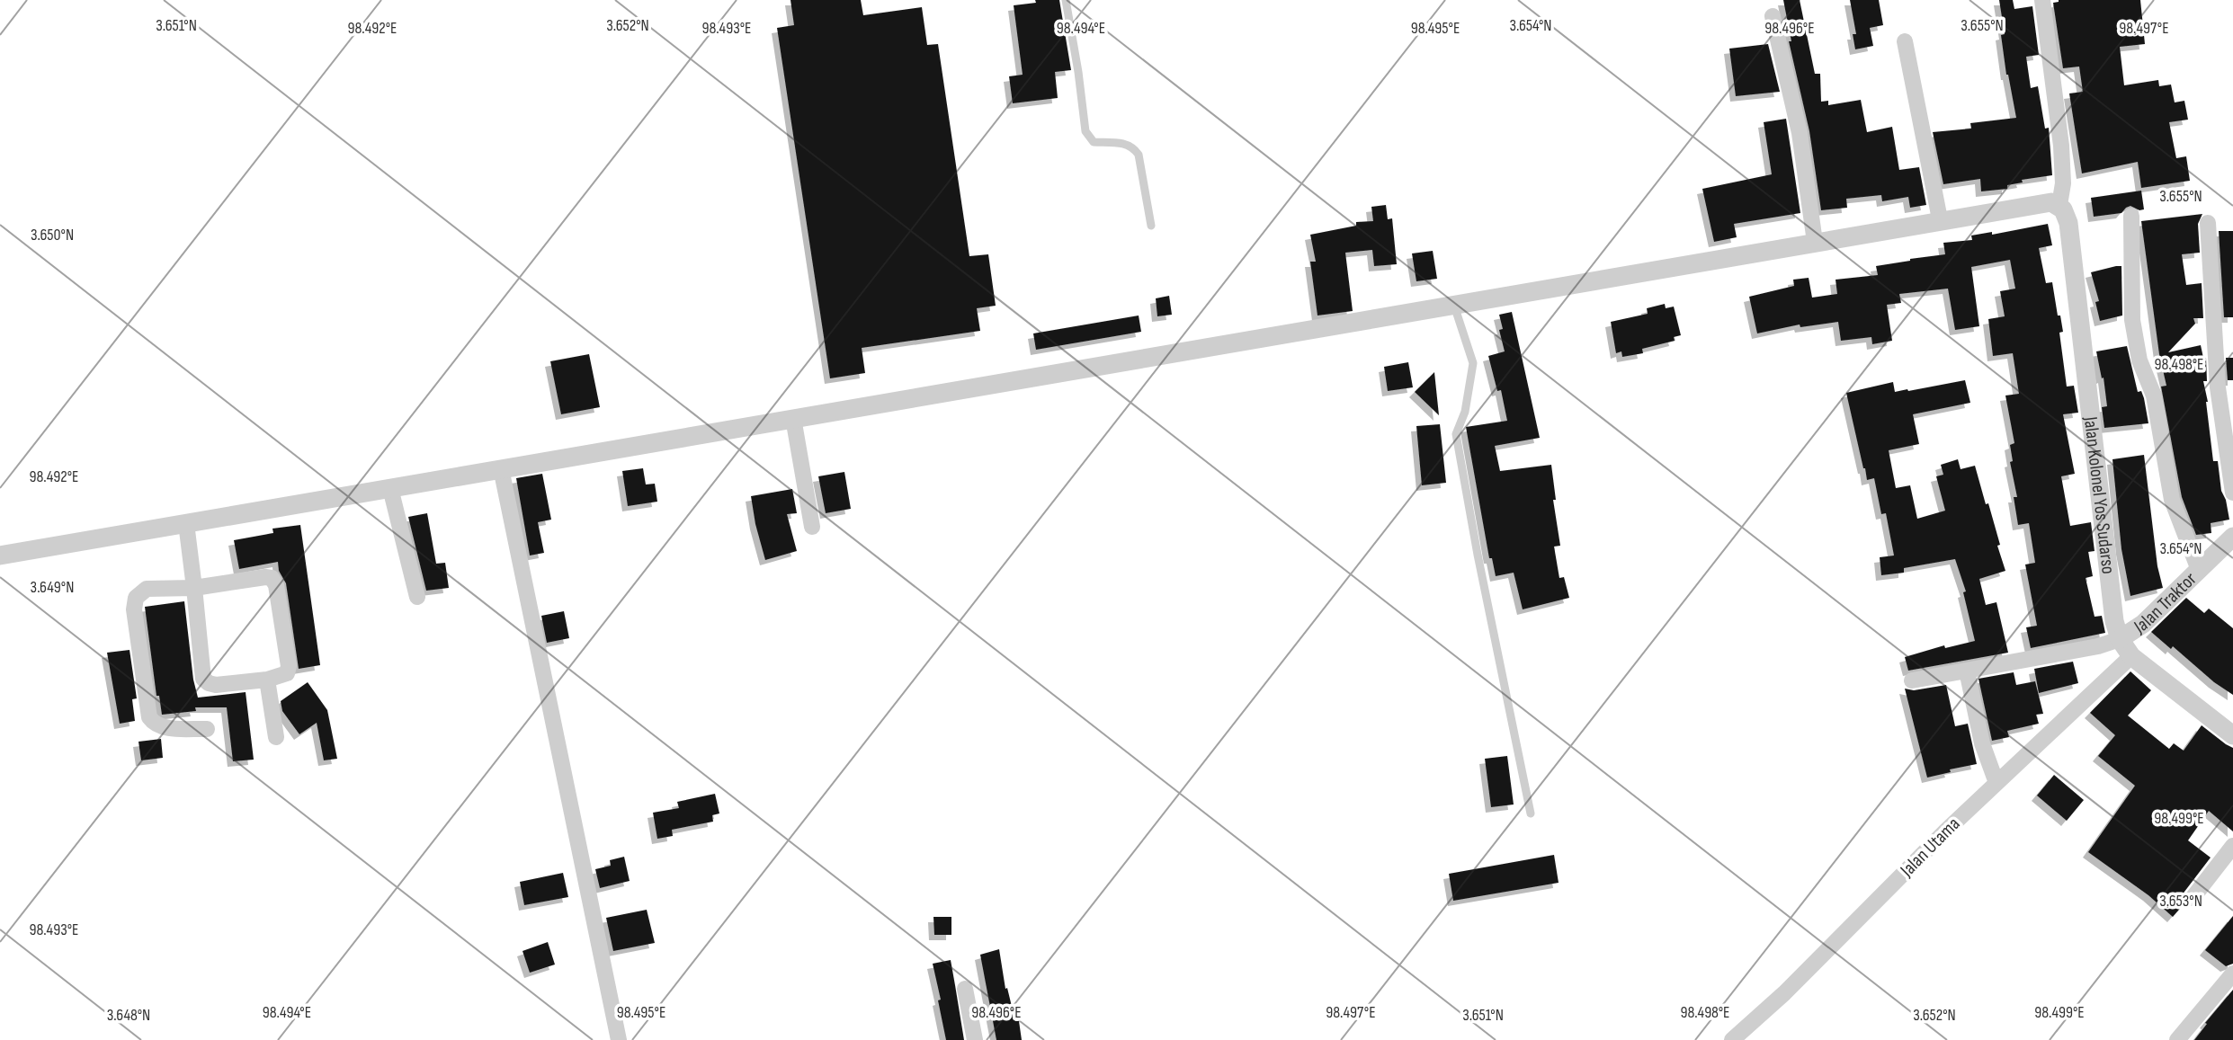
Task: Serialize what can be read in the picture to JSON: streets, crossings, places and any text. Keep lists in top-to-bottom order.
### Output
{
  "streets": {
    "street": ["Jalan Kolonel Yos Sudarso", "Jalan Traktor", "Jalan Utama"]
  },
  "crossings": [
    ["Jalan Kolonel Yos Sudarso", "Jalan Traktor"],
    ["Jalan Kolonel Yos Sudarso", "Jalan Utama"]
  ],
  "coordinates": [
    "3.655°N",
    "3.651°N",
    "3.652°N",
    "3.654°N",
    "98.493°E",
    "98.494°E",
    "98.495°E",
    "98.497°E",
    "98.492°E",
    "98.496°E",
    "3.650°N",
    "98.498°E",
    "3.649°N",
    "98.499°E",
    "3.653°N",
    "3.648°N"
  ]
}
